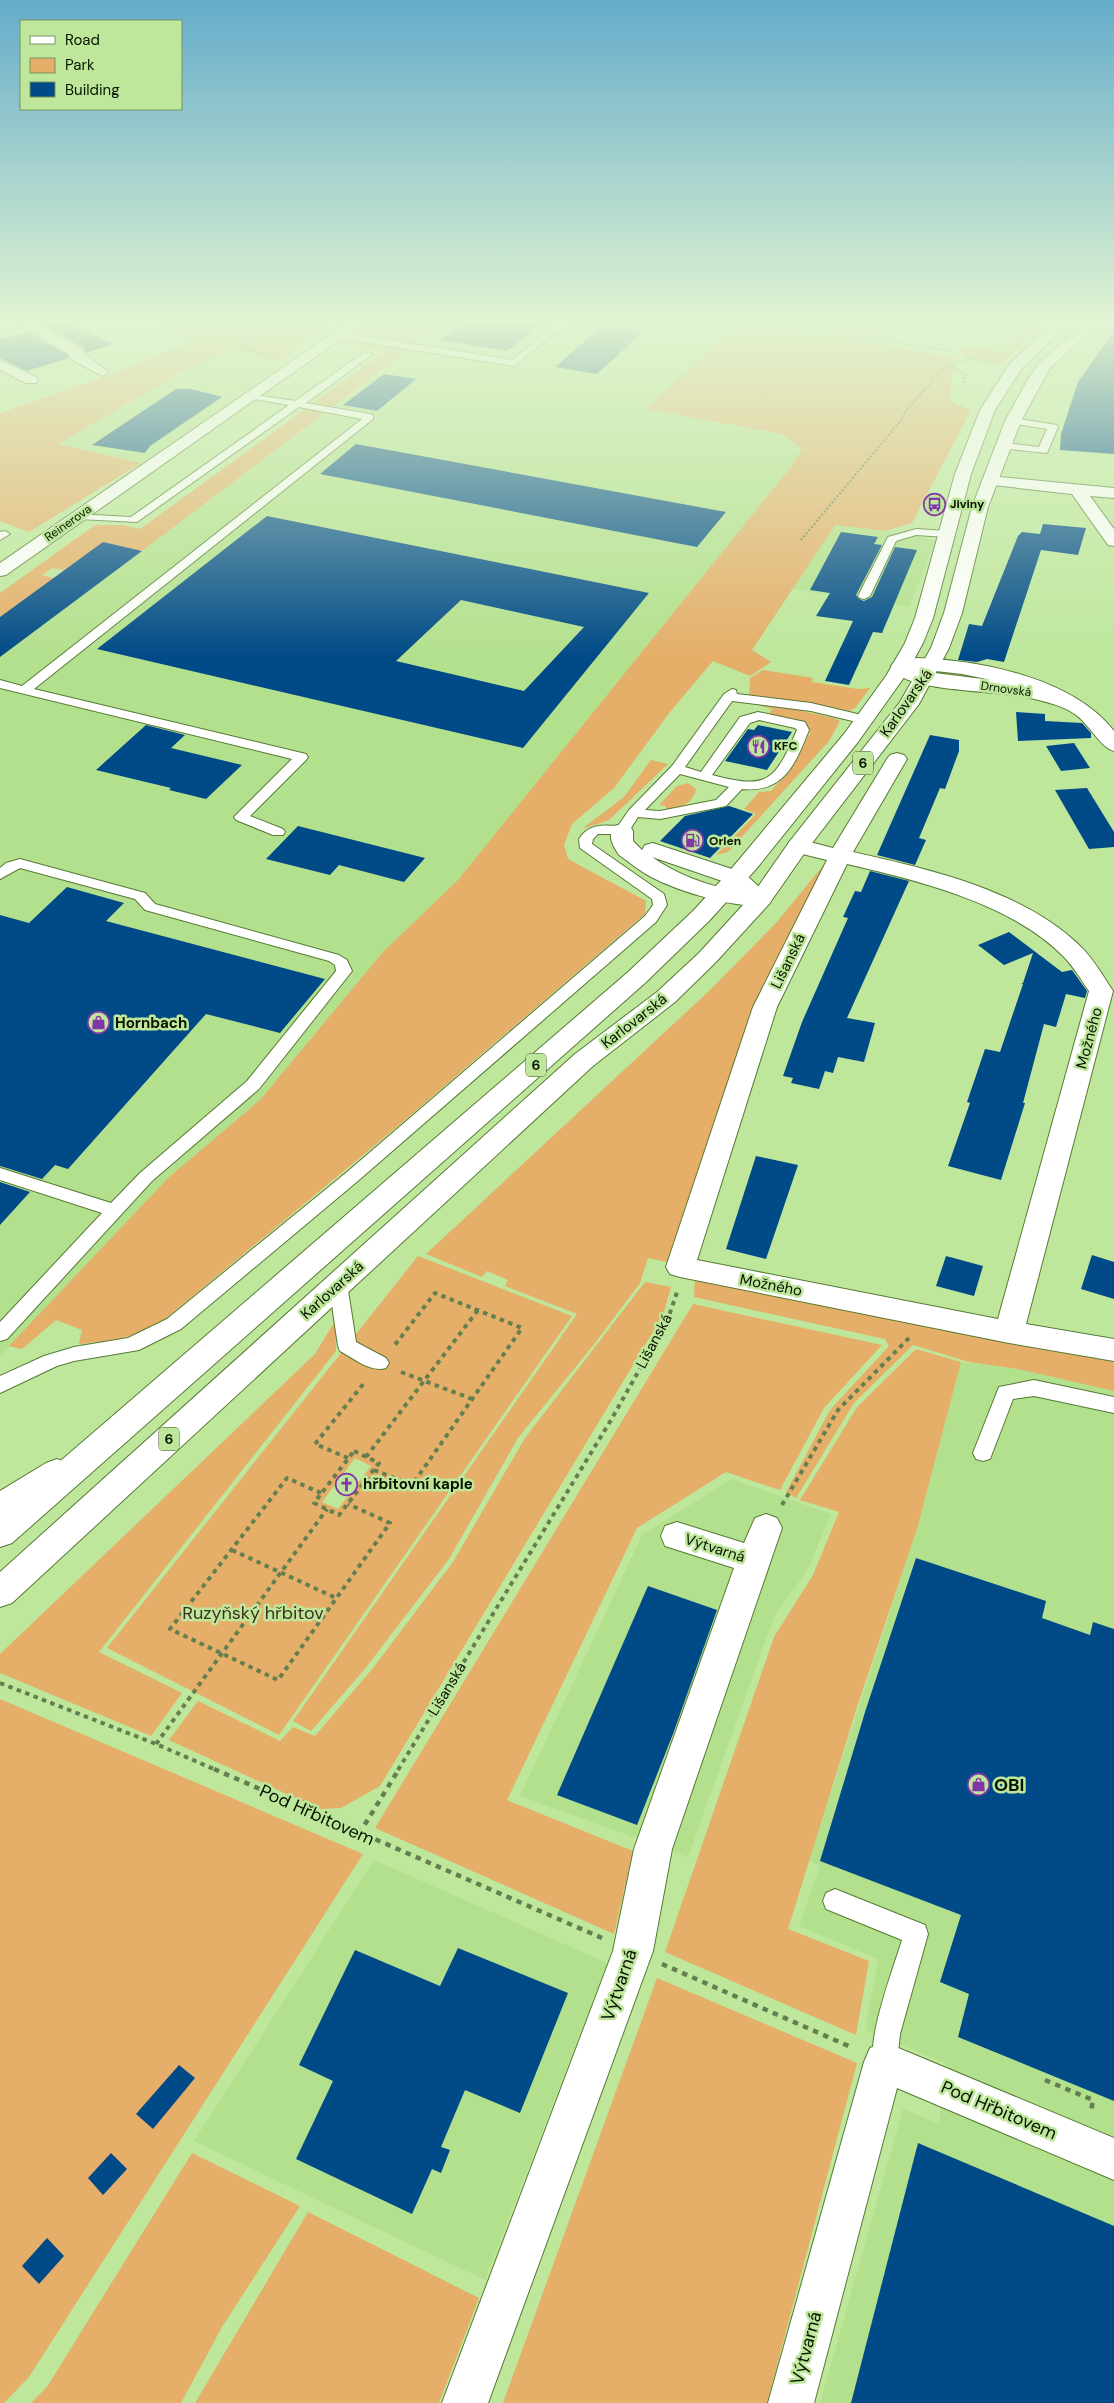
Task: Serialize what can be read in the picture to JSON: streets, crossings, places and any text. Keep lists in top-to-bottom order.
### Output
{
  "streets": {
    "main road": [
      "Reinerova",
      "Drnovská",
      "Karlovarská",
      "6",
      "Lišanská",
      "Možného",
      "Výtvarná",
      "Pod Hřbitovem"
    ]
  },
  "crossings": [
    ["Drnovská", "Karlovarská"],
    ["Karlovarská", "Možného"],
    ["Lišanská", "Možného"],
    ["Lišanská", "Pod Hřbitovem"],
    ["Výtvarná", "Pod Hřbitovem"]
  ],
  "parks": ["Ruzyňský hřbitov"],
  "places": {
    "bus stop": ["Jiviny"],
    "restaurant": ["KFC"],
    "fuel station": ["Orlen"],
    "shop": ["Hornbach", "OBI"],
    "church": ["hřbitovní kaple"]
  },
  "legend": ["Road", "Park", "Building"]
}
